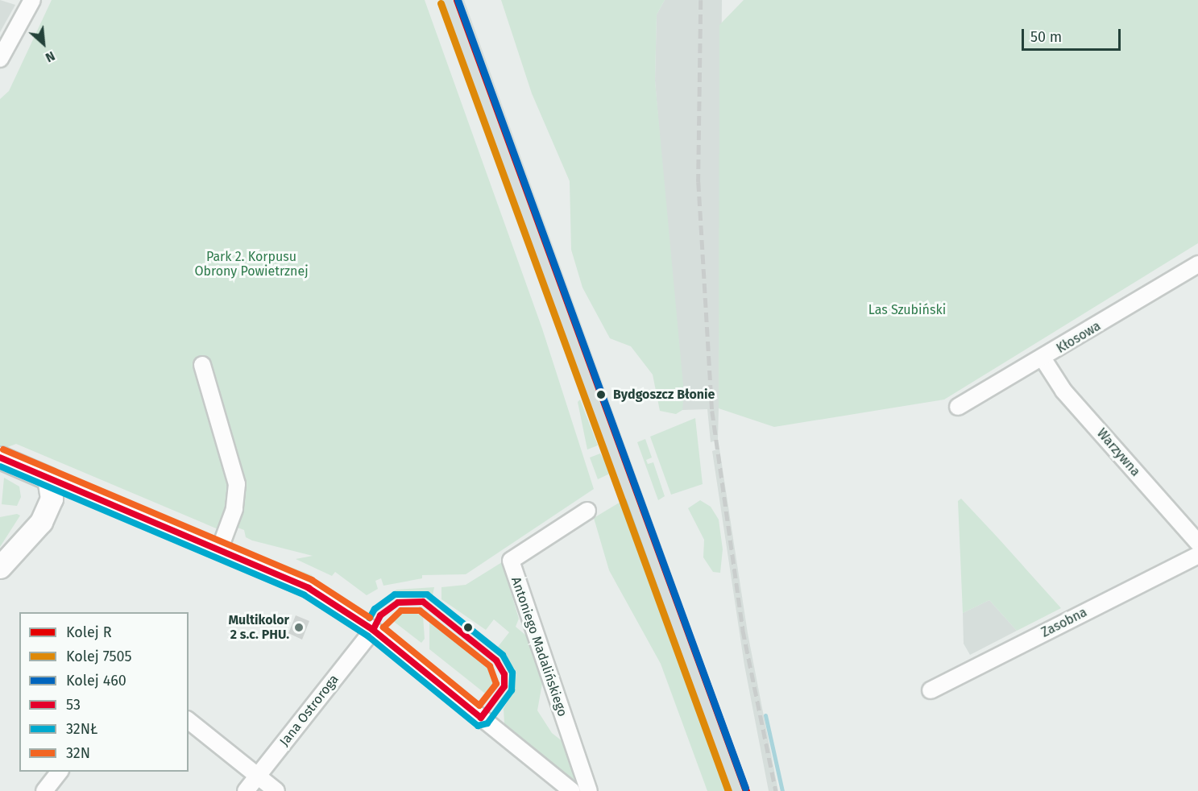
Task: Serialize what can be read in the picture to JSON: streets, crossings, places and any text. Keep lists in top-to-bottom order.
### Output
{
  "streets": {
    "street": [
      "Kłosowa",
      "Warzywna",
      "Zasobna",
      "Antoniego Madalińskiego",
      "Jana Ostroroga"
    ]
  },
  "crossings": [
    ["Kłosowa", "Warzywna"]
  ],
  "parks": ["Park 2. Korpusu Obrony Powietrznej", "Las Szubiński"],
  "places": ["Bydgoszcz Błonie", "Multikolor 2 s.c. PHU."],
  "lines": [
    "rail line R",
    "rail line 460",
    "rail line 7505",
    "transit line 32N",
    "transit line 53",
    "transit line 32NŁ"
  ],
  "legend": [
    "Kolej R",
    "Kolej 7505",
    "Kolej 460",
    "53",
    "32NŁ",
    "32N"
  ],
  "scale_bar": "50 m",
  "north": "bottom right"
}
